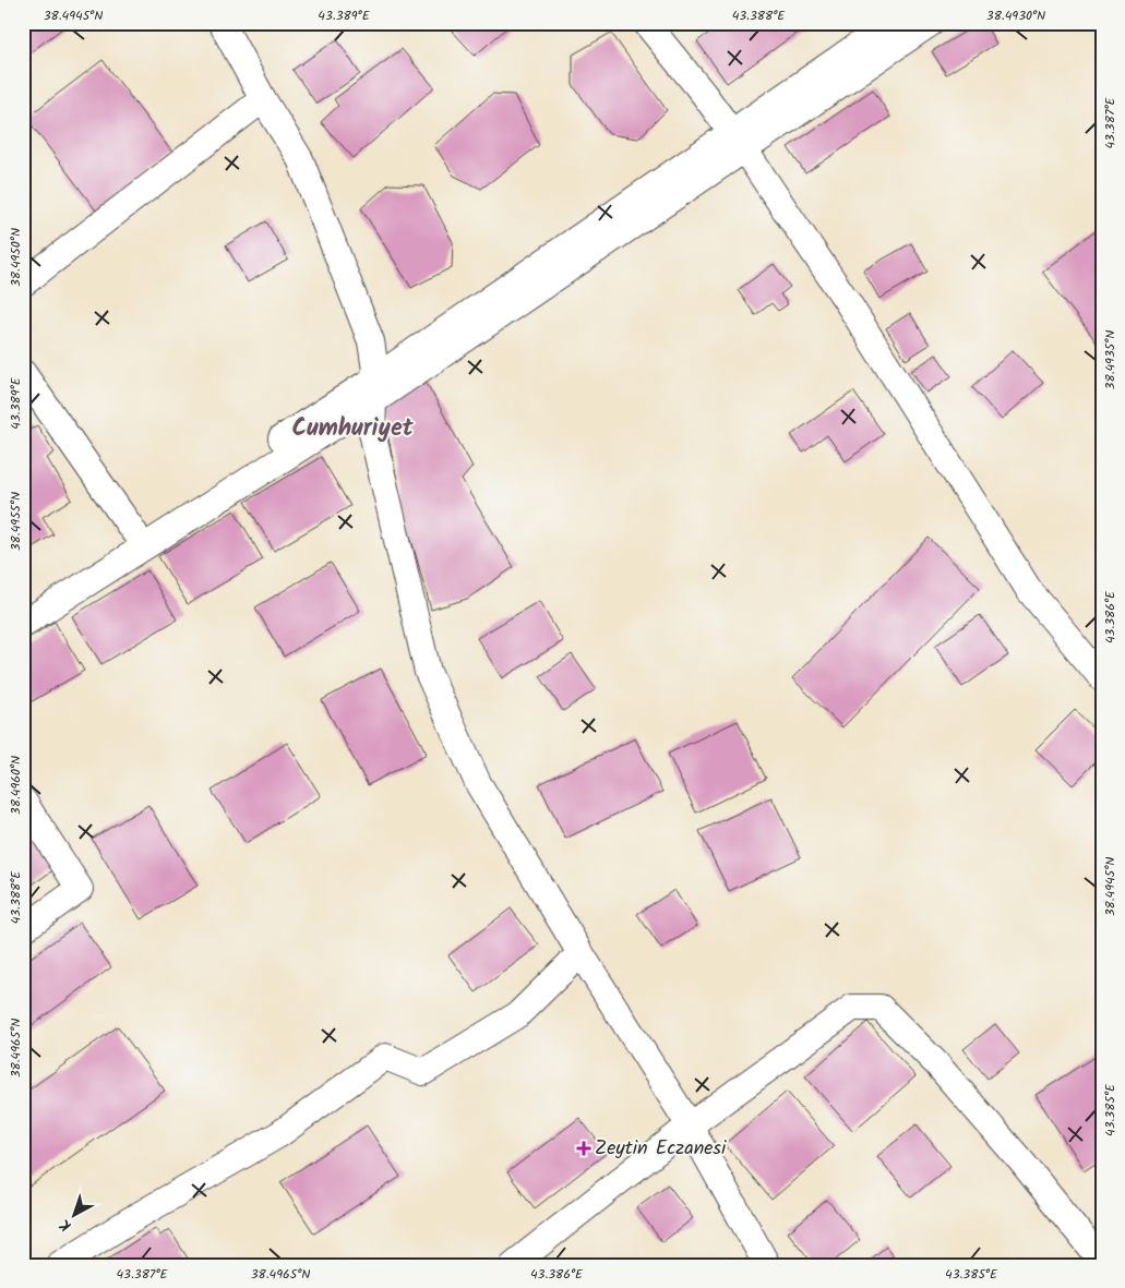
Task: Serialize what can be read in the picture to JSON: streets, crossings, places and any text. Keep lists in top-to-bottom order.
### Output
{
  "districts": ["Cumhuriyet"],
  "places": {
    "health": ["Zeytin Eczanesi"]
  },
  "north": "bottom left",
  "coordinates": [
    "38.4945°N",
    "43.389°E",
    "43.388°E",
    "38.4930°N",
    "43.387°E",
    "38.4950°N",
    "38.4935°N",
    "38.4955°N",
    "43.386°E",
    "38.4960°N",
    "38.4965°N",
    "43.385°E"
  ]
}
